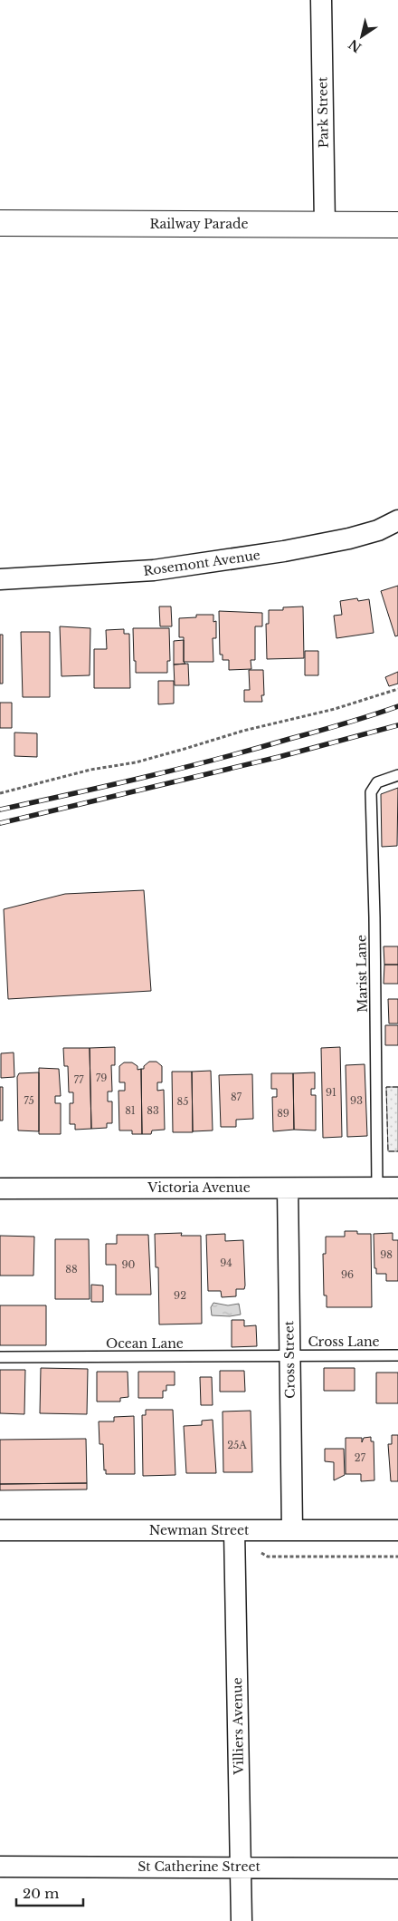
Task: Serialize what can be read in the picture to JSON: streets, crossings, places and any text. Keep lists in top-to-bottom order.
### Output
{
  "streets": {
    "street": [
      "Park Street",
      "Railway Parade",
      "Rosemont Avenue",
      "Victoria Avenue",
      "Cross Street",
      "Newman Street",
      "Villiers Avenue",
      "St Catherine Street"
    ],
    "lane": ["Marist Lane", "Cross Lane", "Ocean Lane"]
  },
  "crossings": [
    ["Park Street", "Railway Parade"],
    ["Marist Lane", "Victoria Avenue"],
    ["Victoria Avenue", "Cross Street"],
    ["Cross Lane", "Ocean Lane"],
    ["Cross Lane", "Cross Street"],
    ["Ocean Lane", "Cross Street"],
    ["Cross Street", "Newman Street"],
    ["Newman Street", "Villiers Avenue"],
    ["Villiers Avenue", "St Catherine Street"]
  ],
  "house_numbers": [
    "79",
    "77",
    "91",
    "87",
    "75",
    "93",
    "85",
    "81",
    "83",
    "89",
    "98",
    "94",
    "90",
    "88",
    "96",
    "92",
    "25A",
    "27"
  ],
  "scale_bar": "20 m",
  "north": "bottom left"
}
